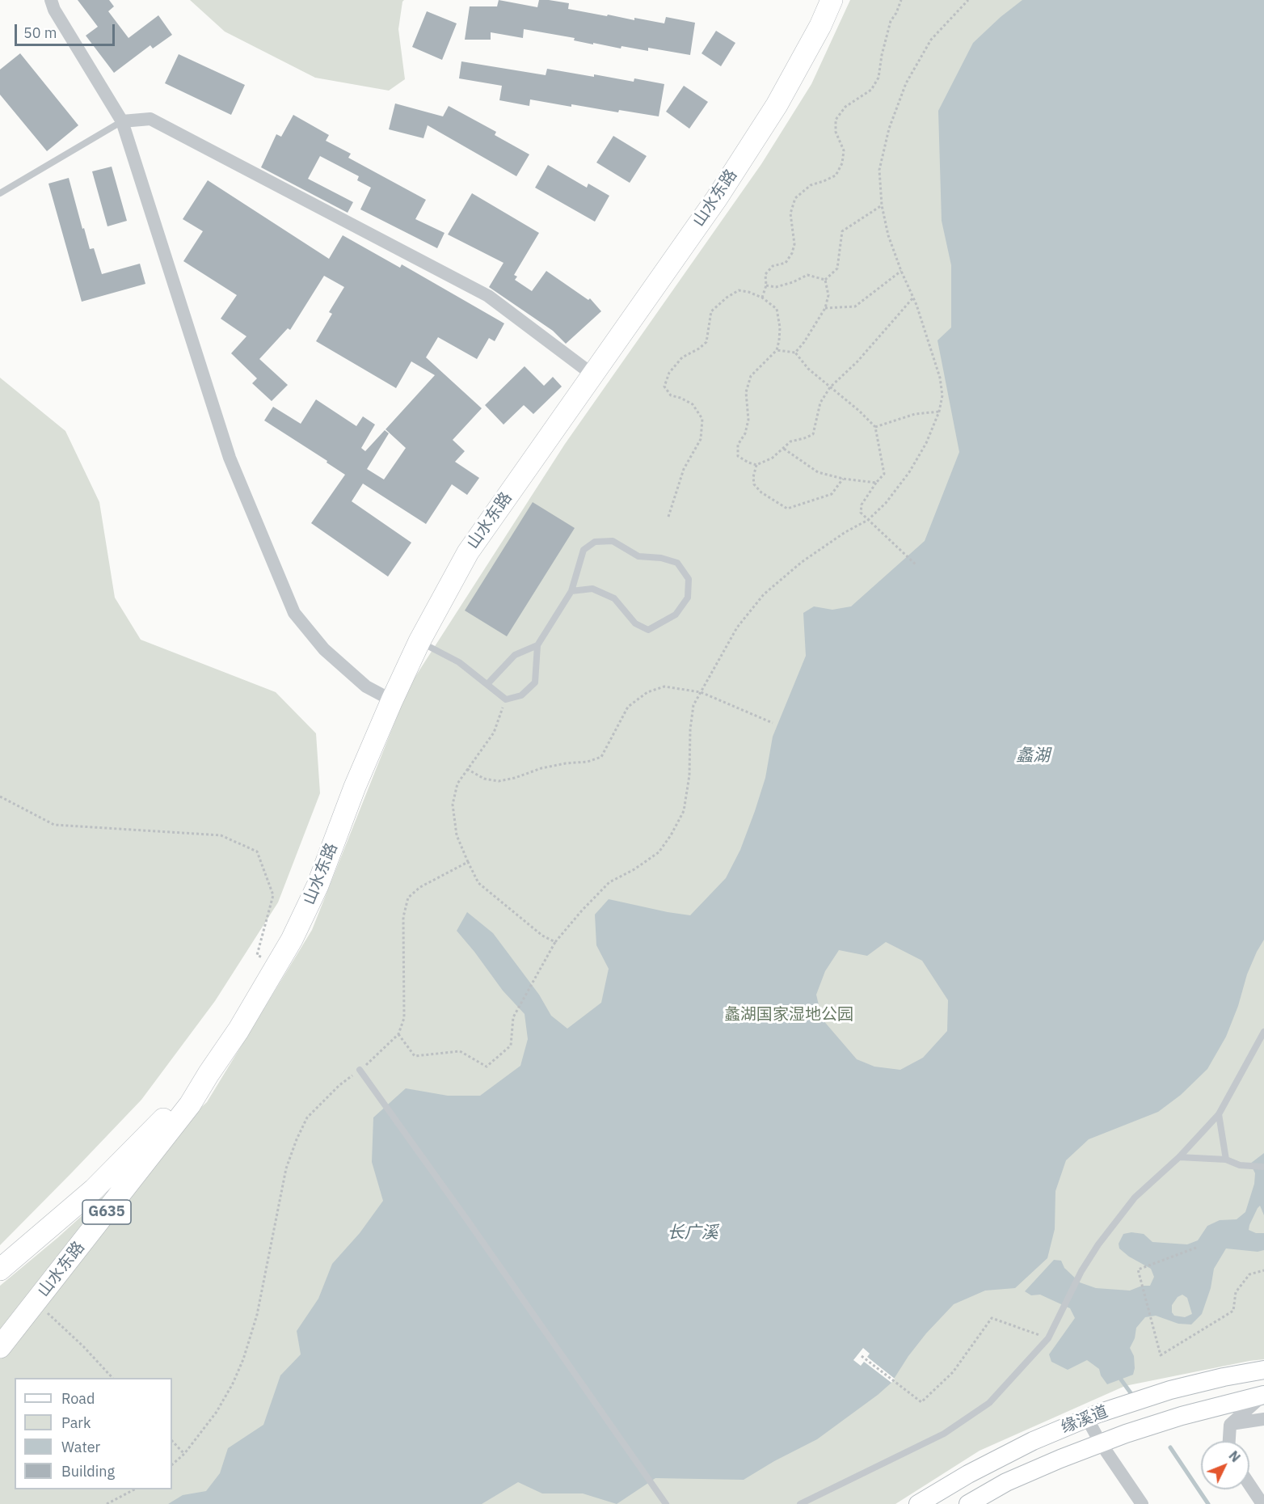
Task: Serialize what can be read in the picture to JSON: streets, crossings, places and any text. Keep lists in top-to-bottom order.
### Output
{
  "streets": {
    "highway": ["山水东路", "G635"],
    "main road": ["缘溪道"]
  },
  "water": ["蠡湖", "长广溪"],
  "parks": ["蠡湖国家湿地公园"],
  "legend": [
    "Road",
    "Park",
    "Water",
    "Building"
  ],
  "scale_bar": "50 m",
  "north": "top right"
}
